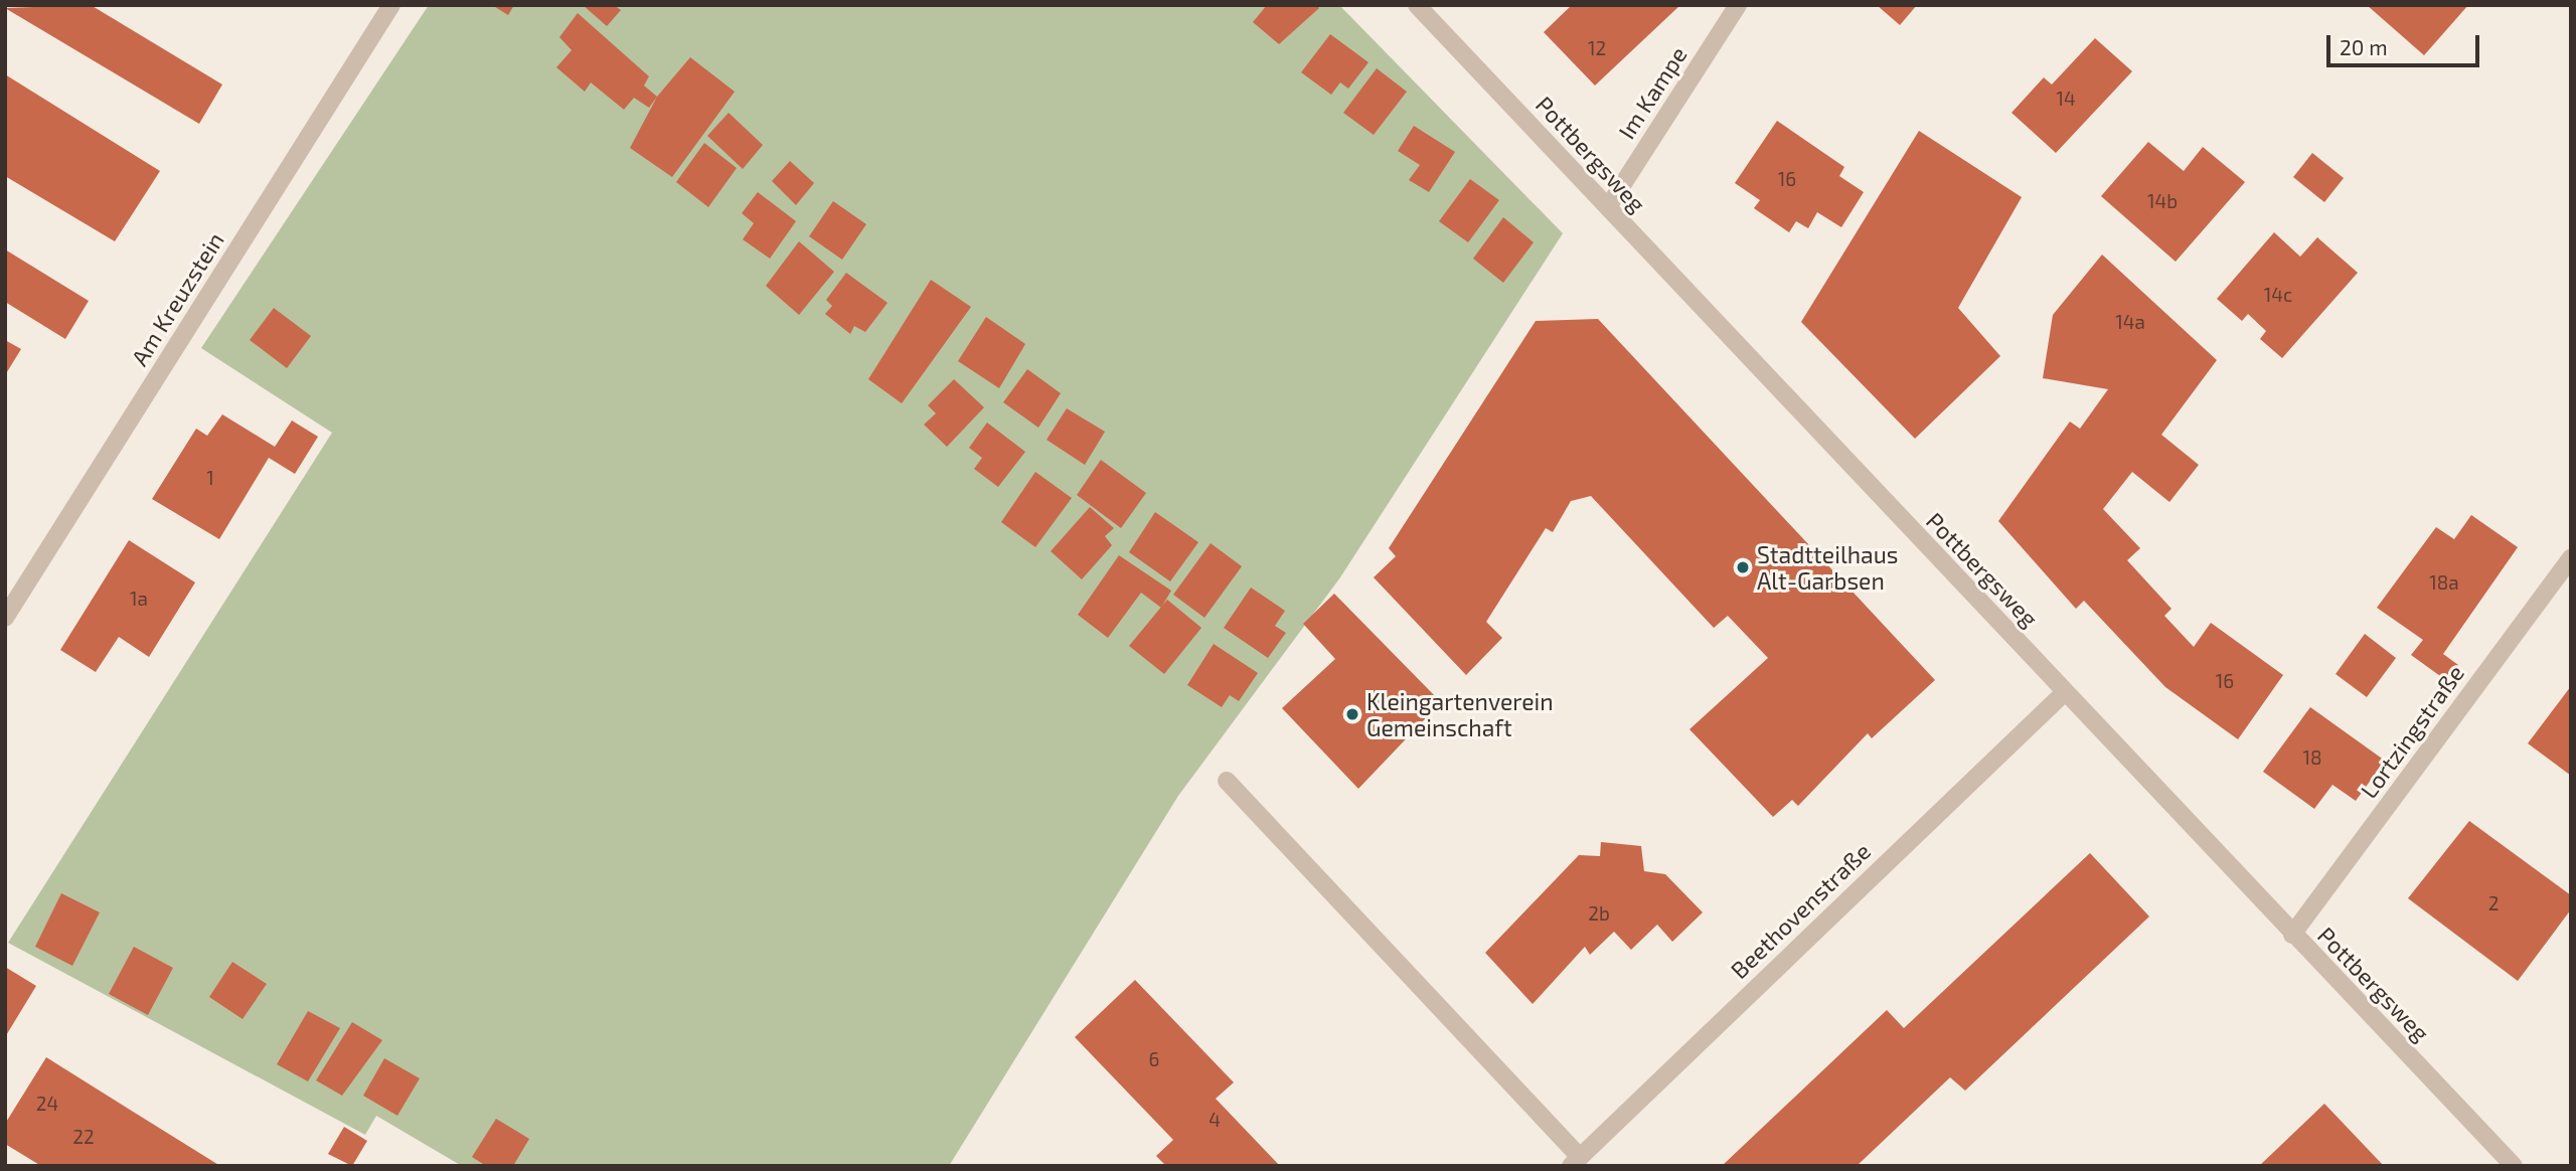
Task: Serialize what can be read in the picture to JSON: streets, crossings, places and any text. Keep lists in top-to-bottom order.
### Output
{
  "streets": {
    "street": [
      "Im Kampe",
      "Pottbergsweg",
      "Am Kreuzstein",
      "Lortzingstraße",
      "Beethovenstraße"
    ]
  },
  "crossings": [
    ["Im Kampe", "Pottbergsweg"],
    ["Pottbergsweg", "Lortzingstraße"],
    ["Pottbergsweg", "Beethovenstraße"]
  ],
  "places": ["Stadtteilhaus Alt-Garbsen", "Kleingartenverein Gemeinschaft"],
  "house_numbers": [
    "12",
    "14",
    "16",
    "14b",
    "14c",
    "14a",
    "1",
    "18a",
    "1a",
    "16",
    "18",
    "2",
    "2b",
    "6",
    "24",
    "4",
    "22"
  ],
  "scale_bar": "20 m"
}
